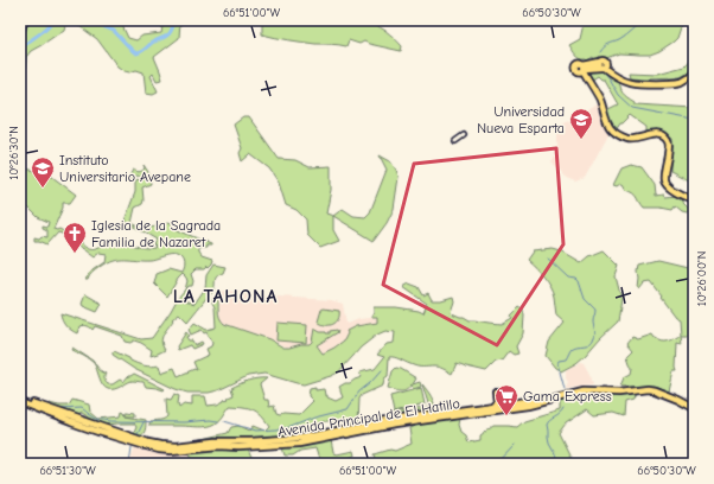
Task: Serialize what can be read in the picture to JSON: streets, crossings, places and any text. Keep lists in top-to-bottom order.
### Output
{
  "streets": {
    "main road": ["Avenida Principal de El Hatillo"]
  },
  "districts": ["LA TAHONA"],
  "places": {
    "school or university": ["Universidad Nueva Esparta", "Instituto Universitario Avepane"],
    "church": ["Iglesia de la Sagrada Familia de Nazaret"],
    "supermarket": ["Gama Express"]
  },
  "coordinates": [
    "66°51'00\"W",
    "66°50'30\"W",
    "10°26'30\"N",
    "10°26'00\"N",
    "66°51'30\"W"
  ]
}
